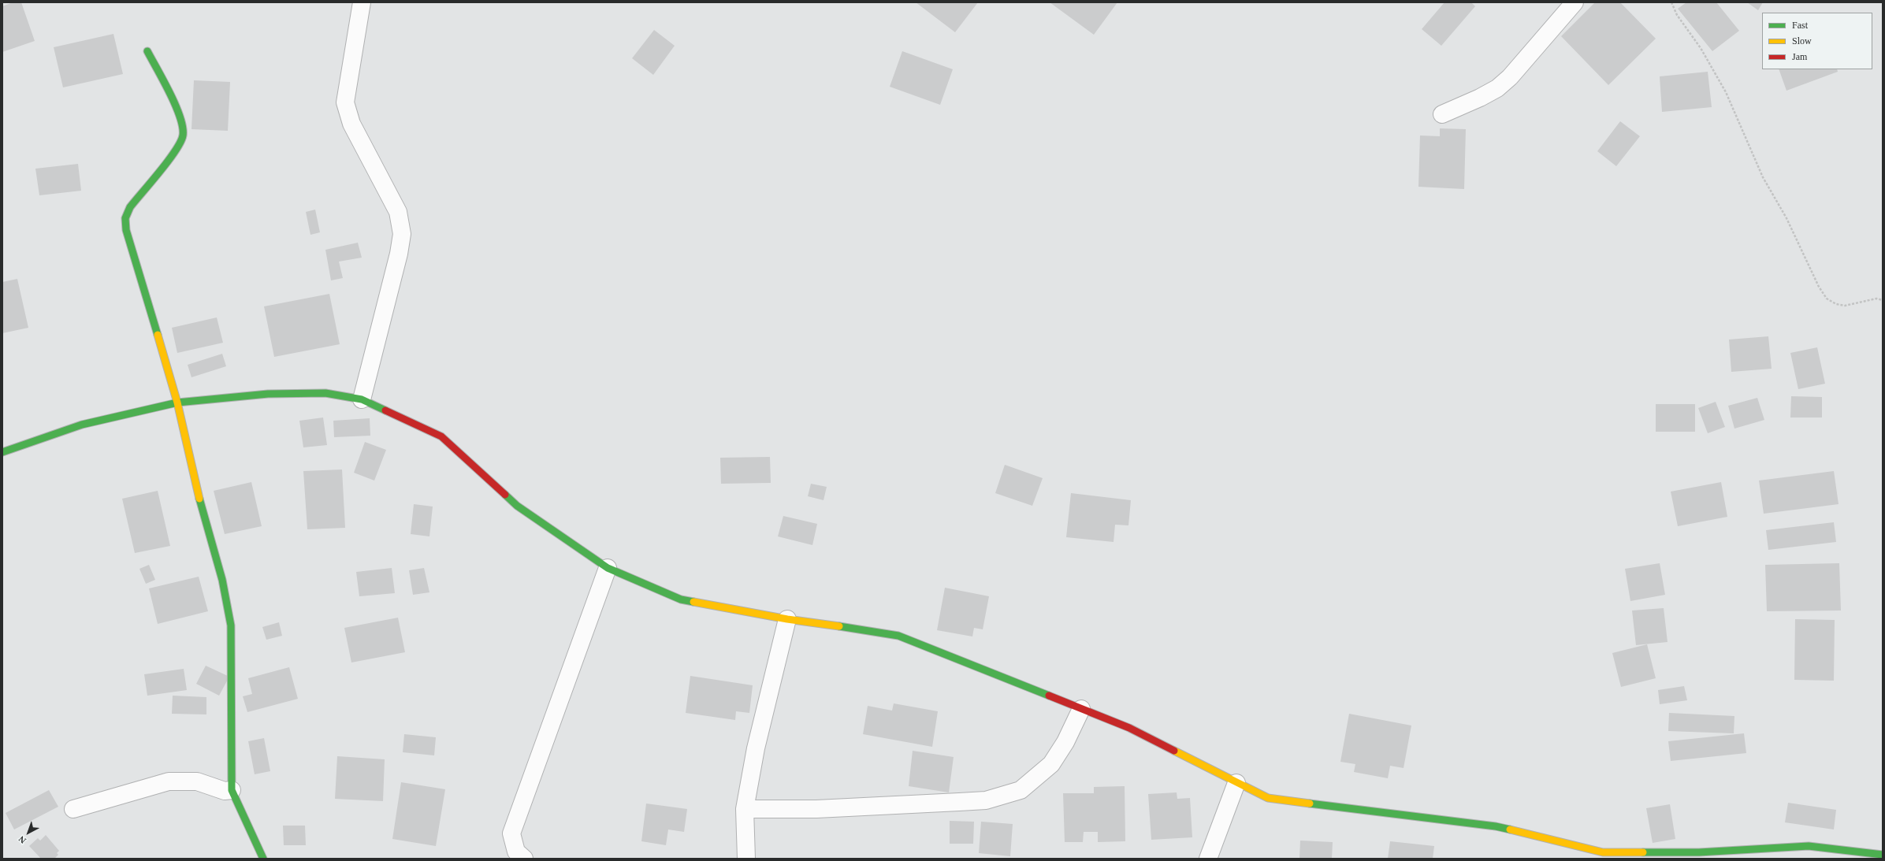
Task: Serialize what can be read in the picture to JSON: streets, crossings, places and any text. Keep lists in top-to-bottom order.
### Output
{
  "legend": ["Fast", "Slow", "Jam"],
  "north": "bottom left"
}
